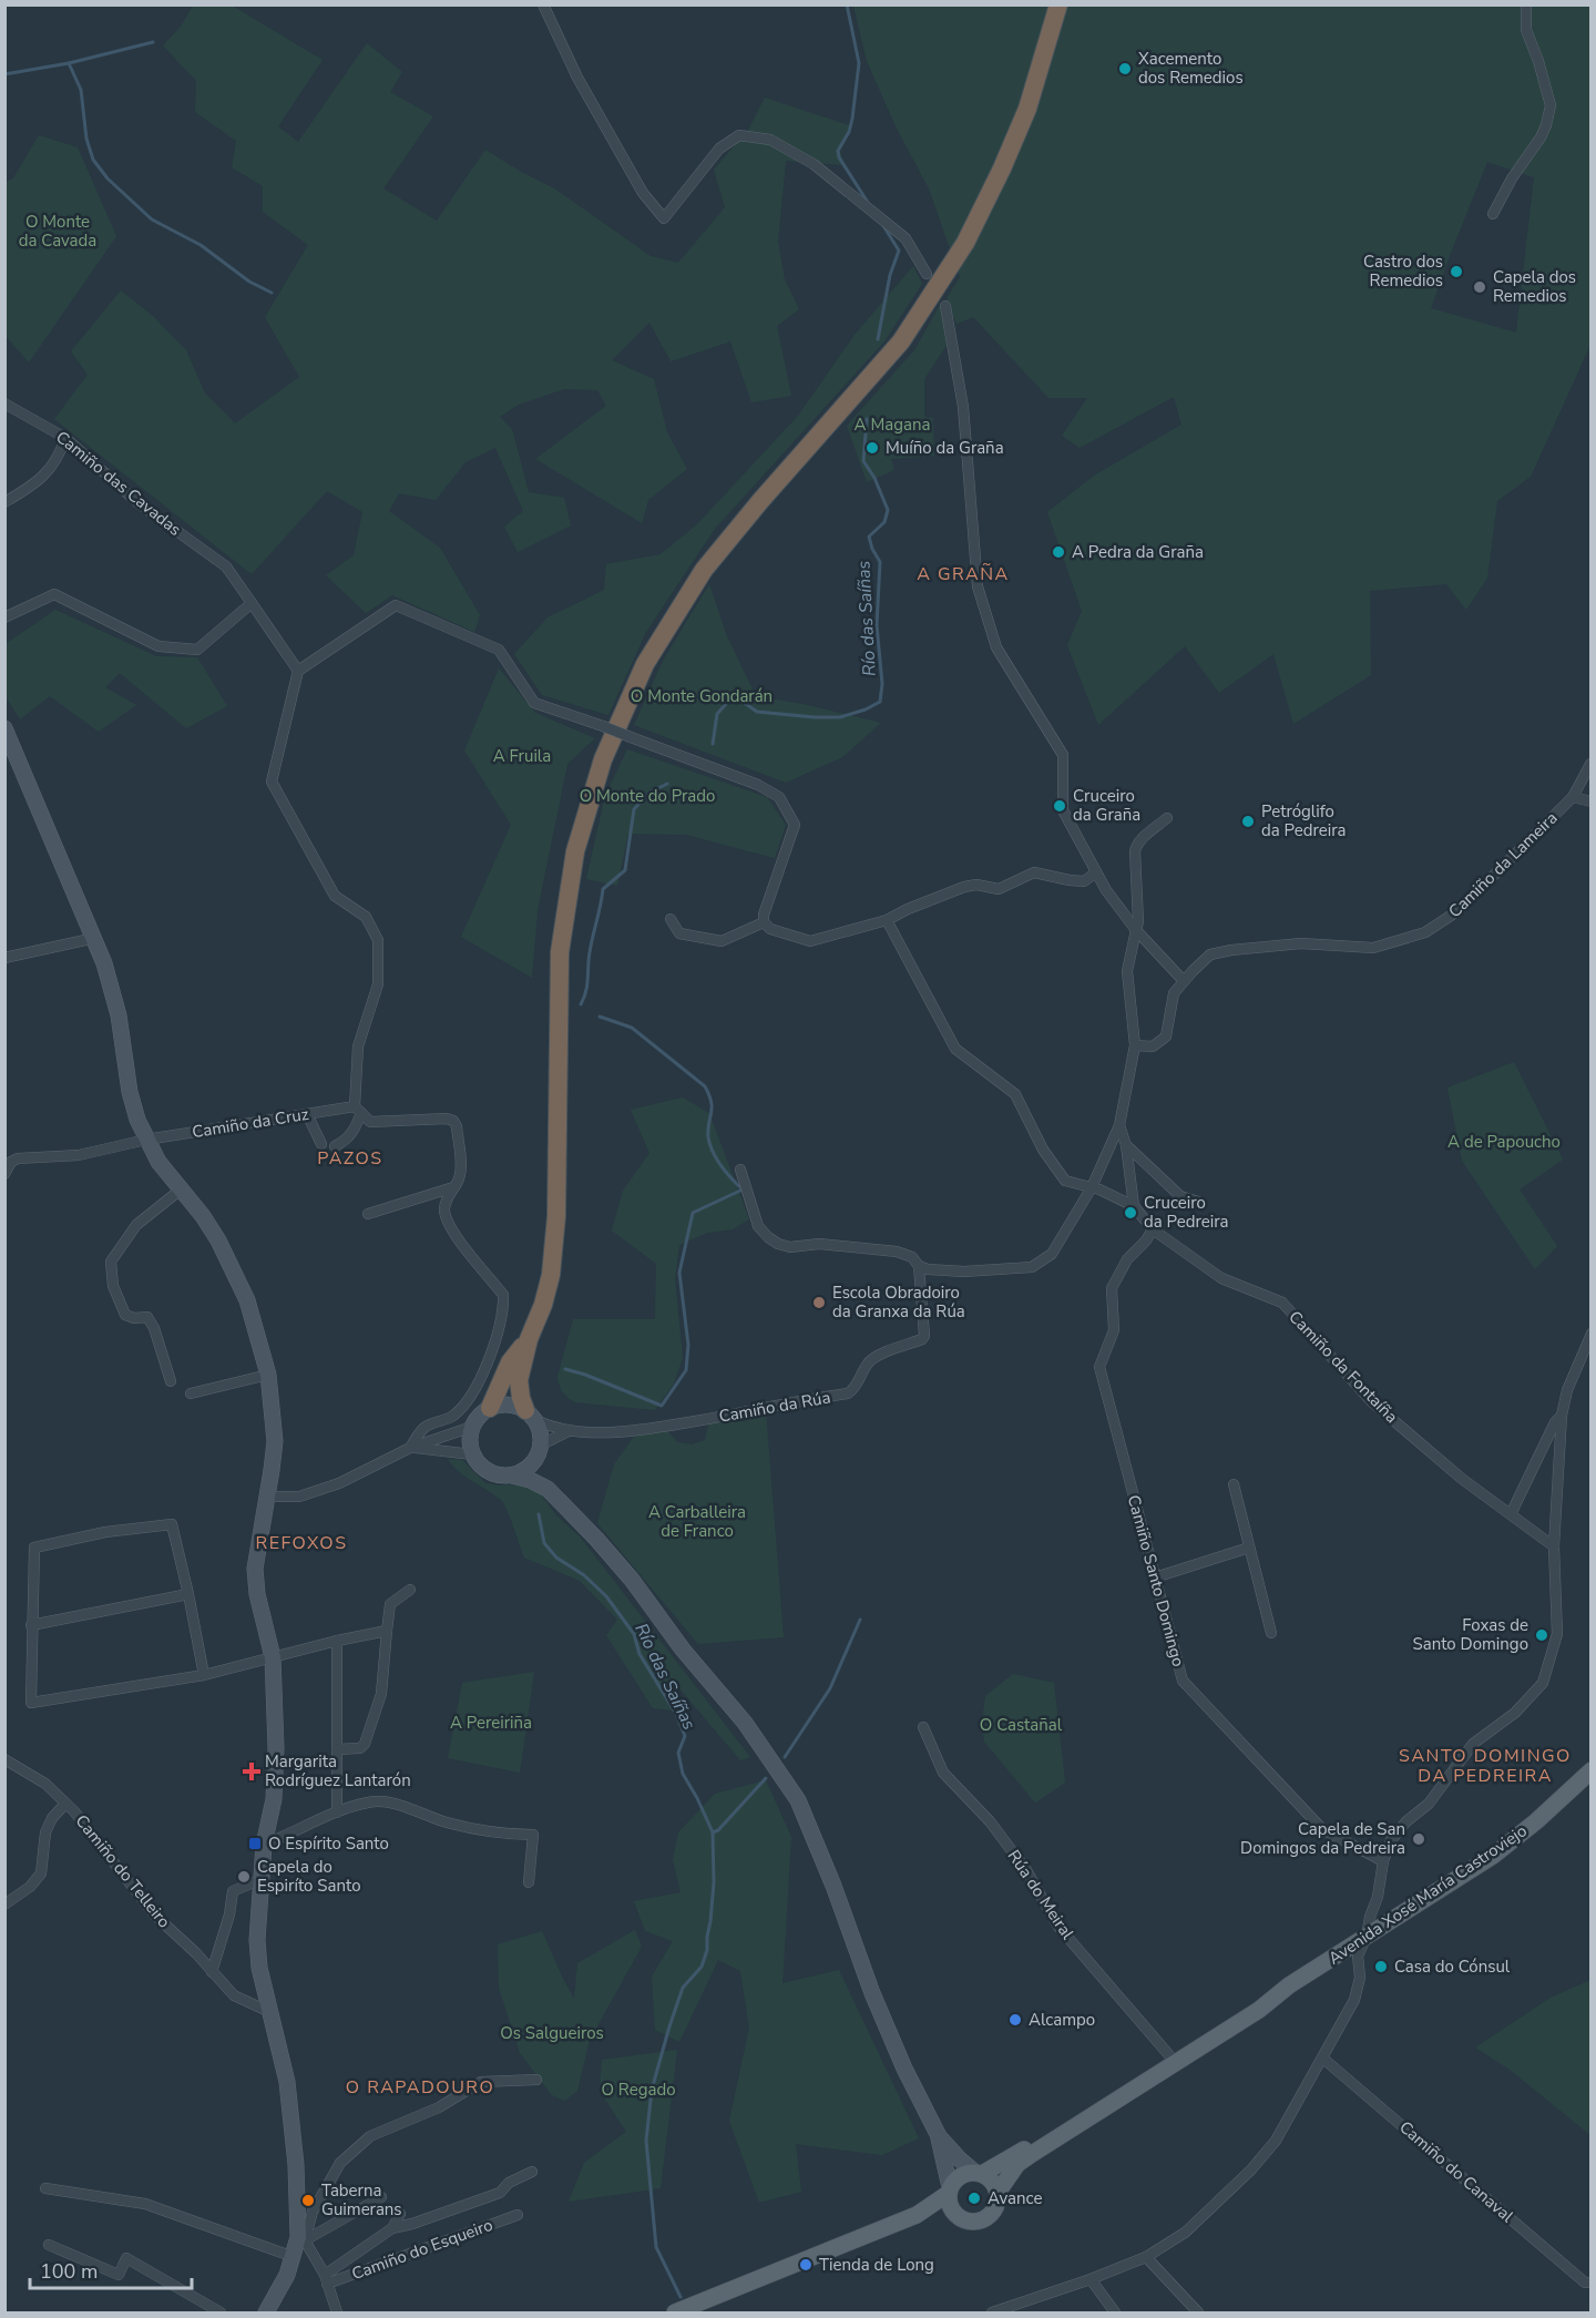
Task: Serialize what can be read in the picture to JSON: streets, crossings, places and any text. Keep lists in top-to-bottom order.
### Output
{
  "streets": {
    "main road": ["Avenida Xosé María Castroviejo"],
    "street": [
      "Camiño das Cavadas",
      "Camiño da Lameira",
      "Camiño da Cruz",
      "Camiño da Fontaíña",
      "Camiño da Rúa",
      "Camiño Santo Domingo",
      "Camiño do Telleiro",
      "Rúa do Meiral",
      "Camiño do Canaval",
      "Camiño do Esqueiro"
    ]
  },
  "crossings": [
    ["Camiño da Fontaíña", "Camiño Santo Domingo"],
    ["Rúa do Meiral", "Avenida Xosé María Castroviejo"]
  ],
  "districts": [
    "A GRAÑA",
    "PAZOS",
    "REFOXOS",
    "SANTO DOMINGO DA PEDREIRA",
    "O RAPADOURO"
  ],
  "water": ["Río das Saíñas"],
  "parks": [
    "O Monte da Cavada",
    "A Magana",
    "O Monte Gondarán",
    "A Fruila",
    "O Monte do Prado",
    "A de Papoucho",
    "A Carballeira de Franco",
    "A Pereiriña",
    "O Castañal",
    "Os Salgueiros",
    "O Regado"
  ],
  "places": {
    "other": [
      "Xacemento dos Remedios",
      "Castro dos Remedios",
      "Capela dos Remedios",
      "Muíño da Graña",
      "A Pedra da Graña",
      "Cruceiro da Graña",
      "Petróglifo da Pedreira",
      "Cruceiro da Pedreira",
      "Escola Obradoiro da Granxa da Rúa",
      "Foxas de Santo Domingo",
      "Capela de San Domingos da Pedreira",
      "Capela do Espiríto Santo",
      "Casa do Cónsul",
      "Alcampo",
      "Avance",
      "Taberna Guimerans",
      "Tienda de Long"
    ],
    "health": ["Margarita Rodríguez Lantarón"],
    "transit": ["O Espírito Santo"]
  },
  "scale_bar": "100 m"
}
